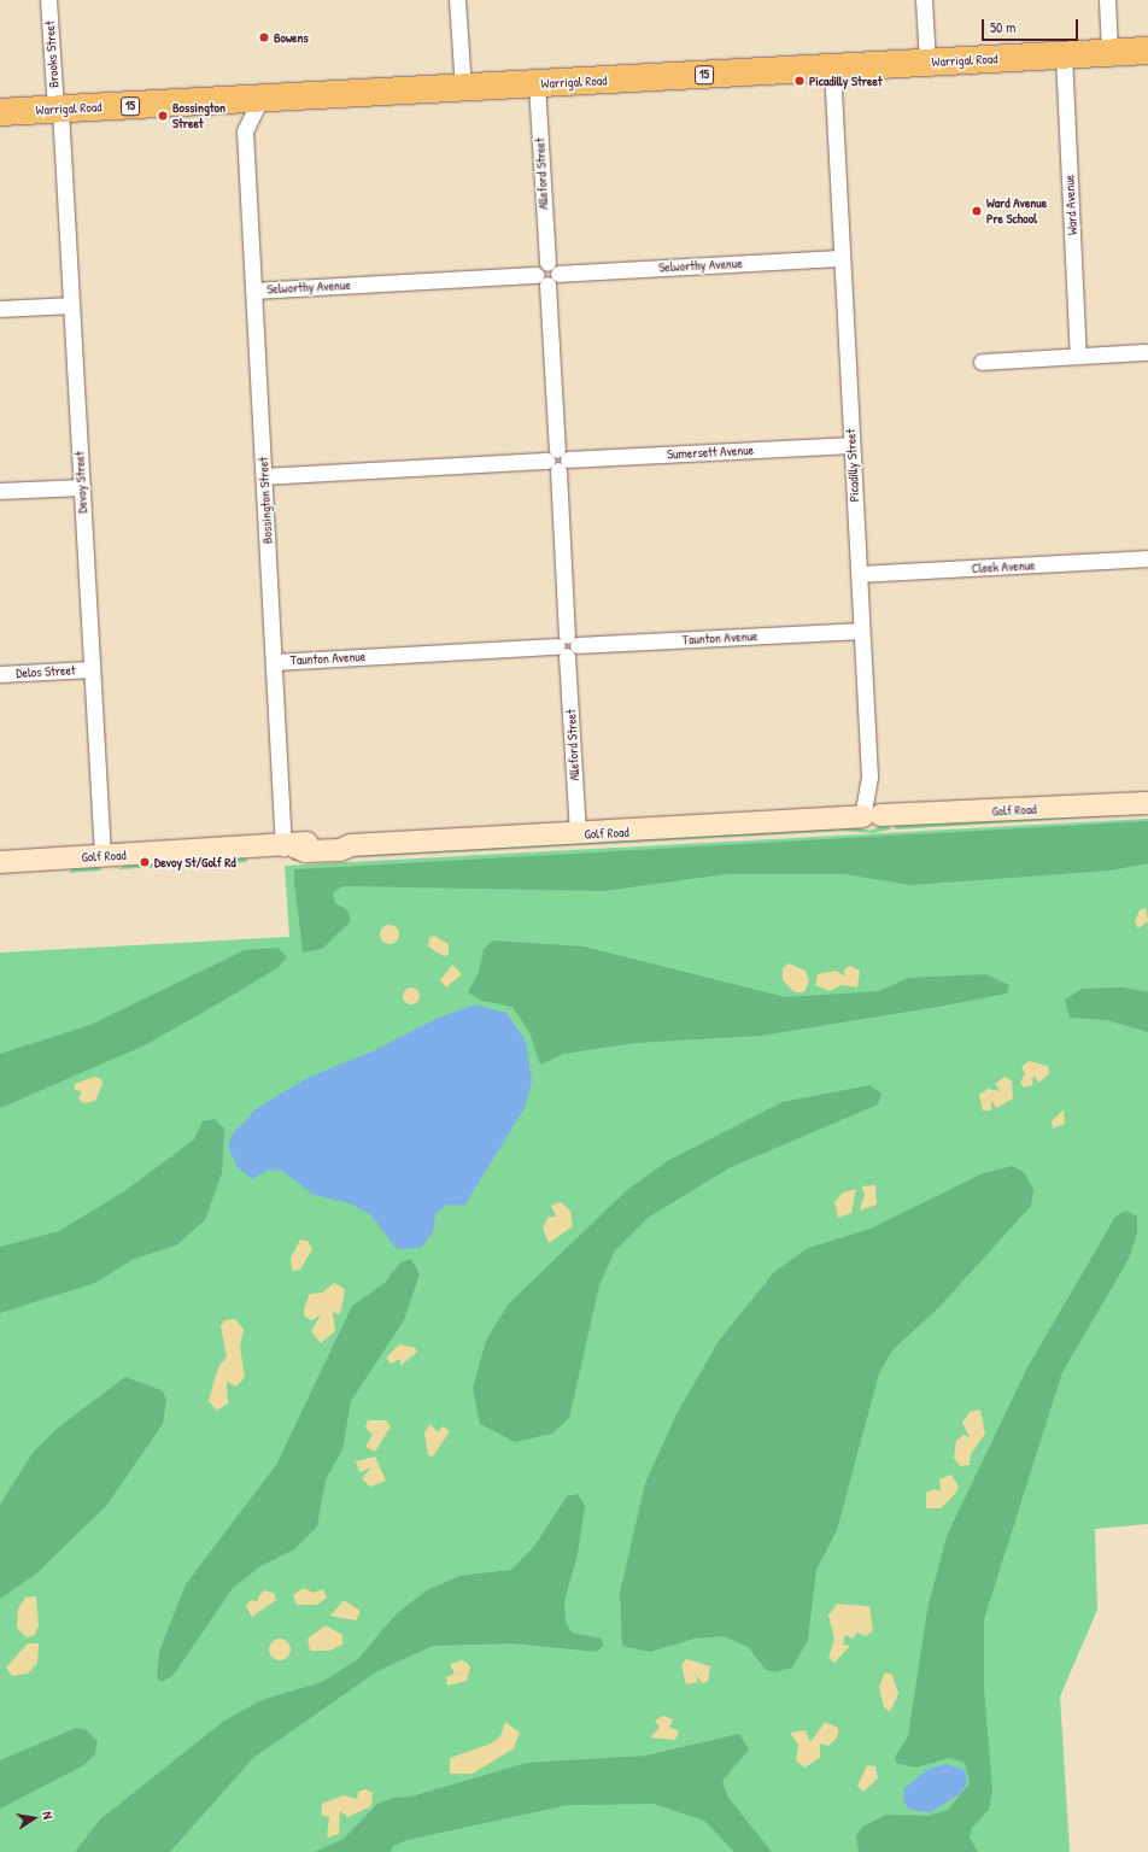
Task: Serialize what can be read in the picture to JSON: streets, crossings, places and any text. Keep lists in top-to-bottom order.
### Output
{
  "streets": {
    "highway": ["Warrigal Road", "15"],
    "street": [
      "Brooks Street",
      "Alleford Street",
      "Ward Avenue",
      "Selworthy Avenue",
      "Sumersett Avenue",
      "Picadilly Street",
      "Devoy Street",
      "Bossington Street",
      "Cleek Avenue",
      "Taunton Avenue",
      "Delos Street",
      "Golf Road"
    ]
  },
  "crossings": [
    ["Brooks Street", "Warrigal Road"],
    ["Brooks Street", "Devoy Street"],
    ["Warrigal Road", "Alleford Street"],
    ["Warrigal Road", "Ward Avenue"],
    ["Warrigal Road", "Picadilly Street"],
    ["Warrigal Road", "Devoy Street"],
    ["Warrigal Road", "Bossington Street"],
    ["Alleford Street", "Selworthy Avenue"],
    ["Alleford Street", "Sumersett Avenue"],
    ["Alleford Street", "Taunton Avenue"],
    ["Alleford Street", "Golf Road"],
    ["Selworthy Avenue", "Picadilly Street"],
    ["Selworthy Avenue", "Bossington Street"],
    ["Sumersett Avenue", "Picadilly Street"],
    ["Sumersett Avenue", "Bossington Street"],
    ["Picadilly Street", "Cleek Avenue"],
    ["Picadilly Street", "Taunton Avenue"],
    ["Picadilly Street", "Golf Road"],
    ["Devoy Street", "Delos Street"],
    ["Devoy Street", "Golf Road"],
    ["Bossington Street", "Taunton Avenue"],
    ["Bossington Street", "Golf Road"]
  ],
  "places": [
    "Bowens",
    "Picadilly Street",
    "Bossington Street",
    "Ward Avenue Pre School",
    "Devoy St/Golf Rd"
  ],
  "scale_bar": "50 m",
  "north": "right"
}
